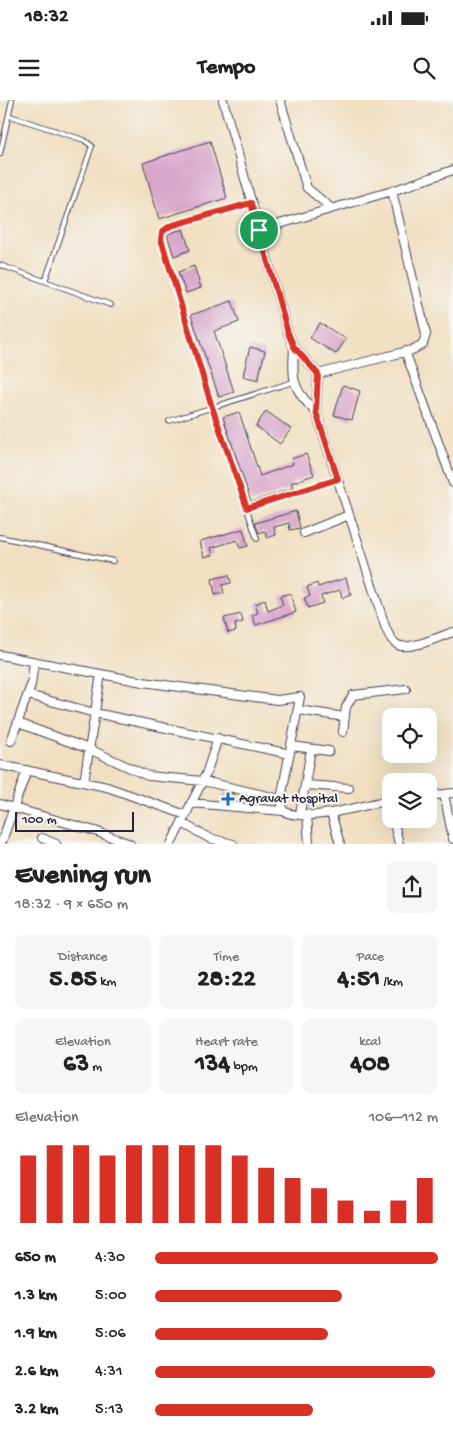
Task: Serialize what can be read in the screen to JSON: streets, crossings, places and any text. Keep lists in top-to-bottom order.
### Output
{
  "places": {
    "health": ["Agravat Hospital"]
  },
  "scale_bar": "100 m",
  "page": {
    "status": "18:32",
    "header": "Tempo",
    "scale": "100 m",
    "heading": ["Evening run", "18:32 · 9 × 650 m"],
    "stats": [
      ["Distance", "5.85 km"],
      ["Time", "28:22"],
      ["Pace", "4:51 /km"],
      ["Elevation", "63 m"],
      ["Heart rate", "134 bpm"],
      ["kcal", "408"]
    ],
    "chart": ["Elevation", "106–112 m"],
    "list": [
      {
        "name": "650 m",
        "note": "4:30"
      },
      {
        "name": "1.3 km",
        "note": "5:00"
      },
      {
        "name": "1.9 km",
        "note": "5:06"
      },
      {
        "name": "2.6 km",
        "note": "4:31"
      },
      {
        "name": "3.2 km",
        "note": "5:13"
      }
    ]
  }
}
